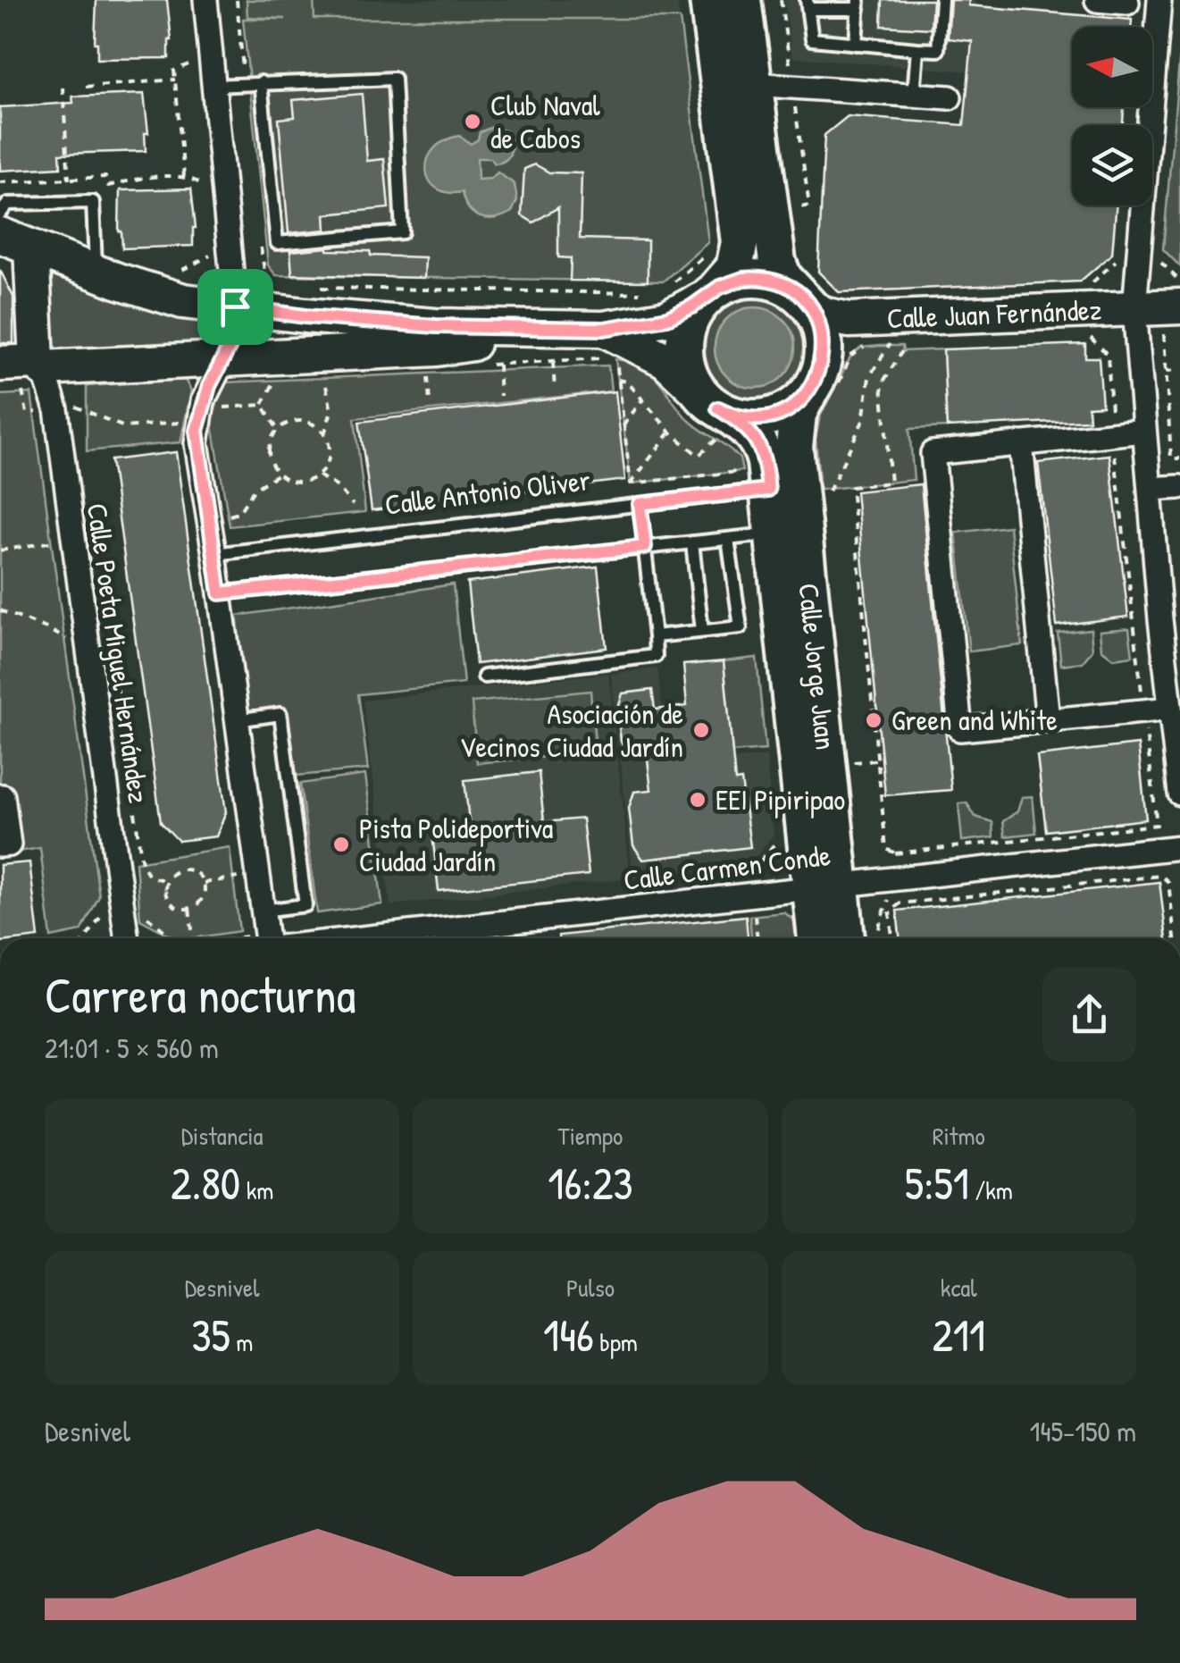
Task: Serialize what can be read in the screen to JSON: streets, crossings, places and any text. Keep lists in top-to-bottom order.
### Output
{
  "streets": {
    "main road": ["Calle Juan Fernández", "Calle Jorge Juan"],
    "street": ["Calle Poeta Miguel Hernández", "Calle Carmen Conde"],
    "lane": ["Calle Antonio Oliver"]
  },
  "crossings": [
    ["Calle Juan Fernández", "Calle Jorge Juan"],
    ["Calle Antonio Oliver", "Calle Jorge Juan"],
    ["Calle Jorge Juan", "Calle Carmen Conde"]
  ],
  "places": [
    "Club Naval de Cabos",
    "Green and White",
    "Asociación de Vecinos Ciudad Jardín",
    "EEI Pipiripao",
    "Pista Polideportiva Ciudad Jardín"
  ],
  "north": "left",
  "page": {
    "heading": ["Carrera nocturna", "21:01 · 5 × 560 m"],
    "stats": [
      ["Distancia", "2.80 km"],
      ["Tiempo", "16:23"],
      ["Ritmo", "5:51 /km"],
      ["Desnivel", "35 m"],
      ["Pulso", "146 bpm"],
      ["kcal", "211"]
    ],
    "chart": ["Desnivel", "145–150 m"]
  }
}
